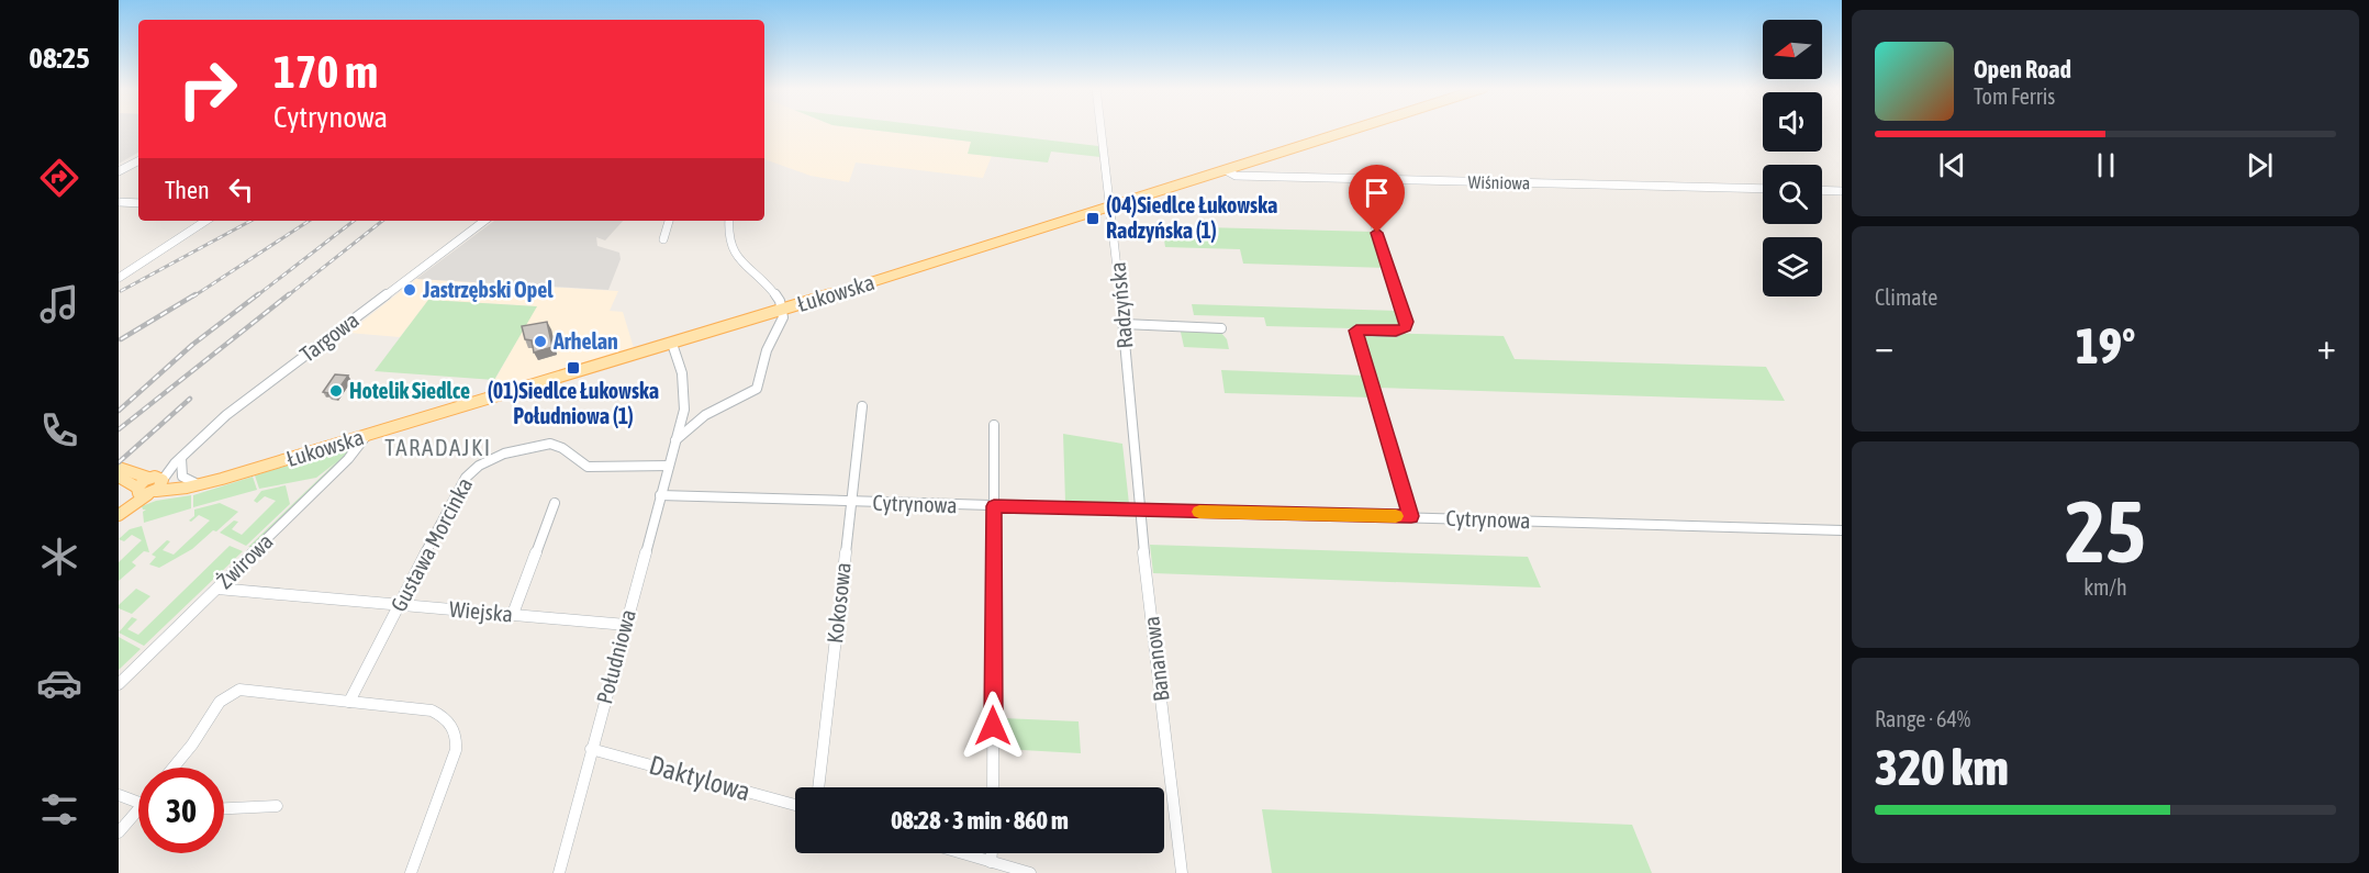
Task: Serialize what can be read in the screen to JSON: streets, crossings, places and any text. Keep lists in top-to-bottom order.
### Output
{
  "streets": {
    "main road": ["Łukowska"],
    "street": [
      "Wiśniowa",
      "Radzyńska",
      "Targowa",
      "Cytrynowa",
      "Gustawa Morcinka",
      "Żwirowa",
      "Kokosowa",
      "Wiejska",
      "Południowa",
      "Bananowa",
      "Daktylowa"
    ]
  },
  "crossings": [
    ["Wiśniowa", "Łukowska"],
    ["Łukowska", "Radzyńska"],
    ["Łukowska", "Targowa"],
    ["Łukowska", "Żwirowa"],
    ["Łukowska", "Południowa"],
    ["Radzyńska", "Bananowa"],
    ["Cytrynowa", "Kokosowa"],
    ["Cytrynowa", "Południowa"],
    ["Cytrynowa", "Bananowa"],
    ["Gustawa Morcinka", "Wiejska"],
    ["Gustawa Morcinka", "Południowa"],
    ["Żwirowa", "Wiejska"],
    ["Wiejska", "Południowa"],
    ["Południowa", "Daktylowa"]
  ],
  "districts": ["TARADAJKI"],
  "places": {
    "transit": ["(04)Siedlce Łukowska Radzyńska (1)", "(01)Siedlce Łukowska Południowa (1)"],
    "other": ["Jastrzębski Opel", "Arhelan", "Hotelik Siedlce"]
  },
  "north": "left",
  "page": {
    "tabs": "08:25",
    "turn": ["170 m", "Cytrynowa"],
    "song": ["Open Road", "Tom Ferris"],
    "then": "Then",
    "tile": [
      "Climate",
      ["25", "km/h"],
      ["Range · 64%", "320 km"]
    ],
    "heat": ["−", "19°", "+"],
    "limit": "30",
    "trip": "08:28 · 3 min · 860 m"
  }
}
